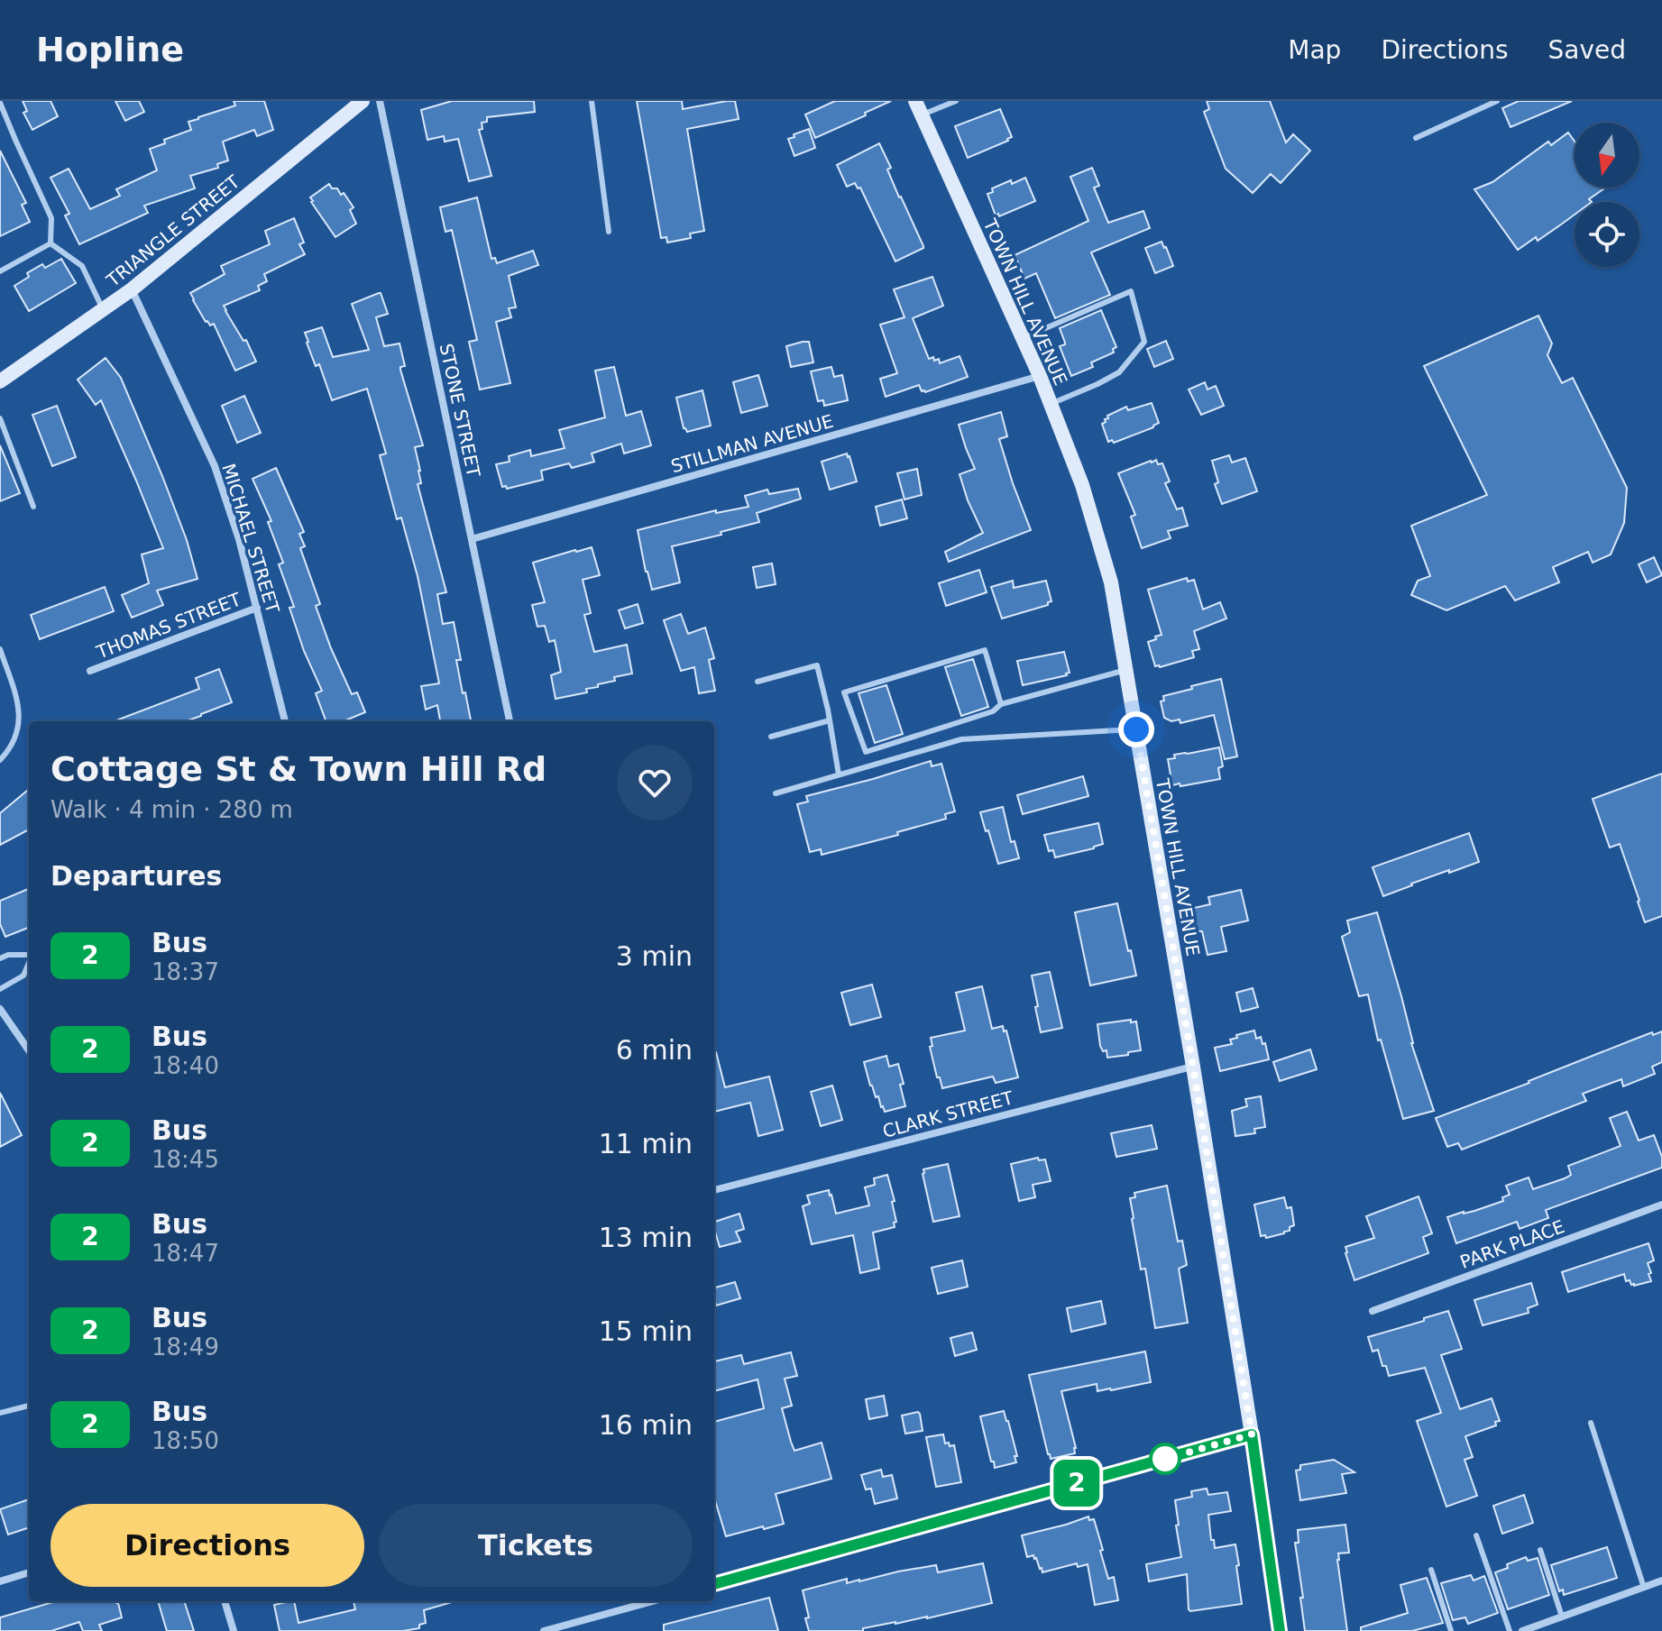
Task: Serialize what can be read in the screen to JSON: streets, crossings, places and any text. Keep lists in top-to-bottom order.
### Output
{
  "streets": {
    "street": [
      "TRIANGLE STREET",
      "TOWN HILL AVENUE",
      "STONE STREET",
      "STILLMAN AVENUE",
      "MICHAEL STREET",
      "THOMAS STREET",
      "CLARK STREET",
      "PARK PLACE"
    ]
  },
  "crossings": [
    ["TRIANGLE STREET", "MICHAEL STREET"],
    ["TOWN HILL AVENUE", "STILLMAN AVENUE"],
    ["TOWN HILL AVENUE", "CLARK STREET"],
    ["STONE STREET", "STILLMAN AVENUE"],
    ["MICHAEL STREET", "THOMAS STREET"]
  ],
  "lines": ["bus line 2"],
  "north": "bottom",
  "page": {
    "header": "Hopline",
    "nav": ["Map", "Directions", "Saved"],
    "on_map": "2",
    "heading": [
      ["Cottage St & Town Hill Rd", "Walk · 4 min · 280 m"],
      "Departures"
    ],
    "list": [
      {
        "mark": "2",
        "name": "Bus",
        "note": "18:37",
        "value": "3 min"
      },
      {
        "mark": "2",
        "name": "Bus",
        "note": "18:40",
        "value": "6 min"
      },
      {
        "mark": "2",
        "name": "Bus",
        "note": "18:45",
        "value": "11 min"
      },
      {
        "mark": "2",
        "name": "Bus",
        "note": "18:47",
        "value": "13 min"
      },
      {
        "mark": "2",
        "name": "Bus",
        "note": "18:49",
        "value": "15 min"
      },
      {
        "mark": "2",
        "name": "Bus",
        "note": "18:50",
        "value": "16 min"
      }
    ],
    "buttons": ["Directions", "Tickets"]
  }
}
